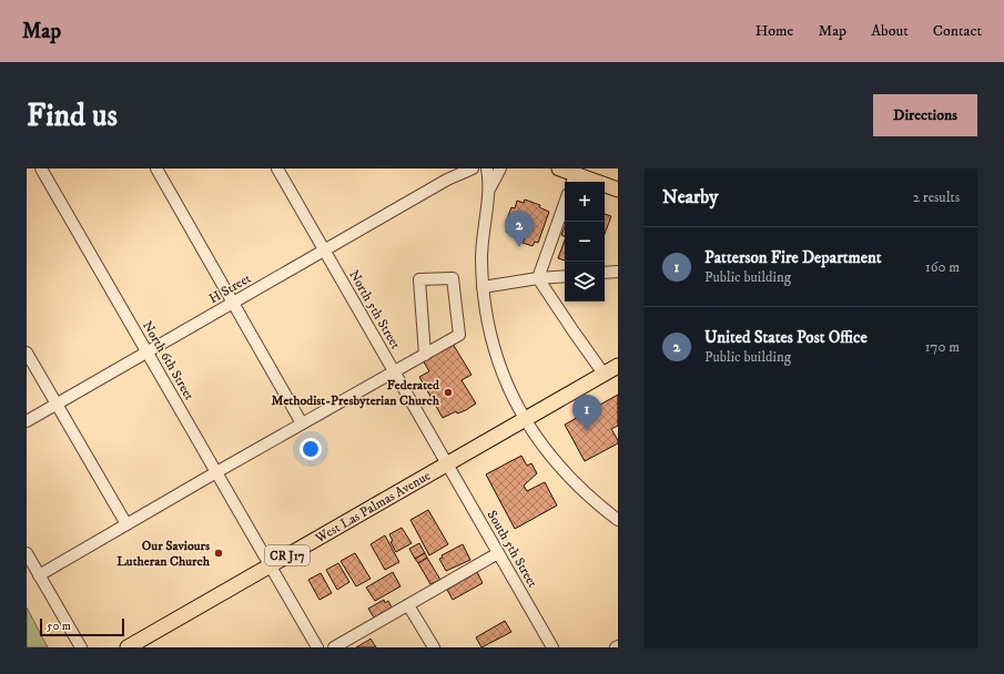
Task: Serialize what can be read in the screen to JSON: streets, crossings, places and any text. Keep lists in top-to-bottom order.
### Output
{
  "streets": {
    "main road": ["West Las Palmas Avenue", "CR J17"],
    "street": [
      "H Street",
      "North 5th Street",
      "North 6th Street",
      "South 5th Street"
    ]
  },
  "crossings": [
    ["H Street", "North 5th Street"],
    ["H Street", "North 6th Street"],
    ["North 5th Street", "West Las Palmas Avenue"],
    ["North 5th Street", "South 5th Street"],
    ["North 6th Street", "West Las Palmas Avenue"],
    ["West Las Palmas Avenue", "South 5th Street"]
  ],
  "places": ["Federated Methodist-Presbyterian Church", "Our Saviours Lutheran Church"],
  "scale_bar": "50 m",
  "page": {
    "header": "Map",
    "nav": [
      "Home",
      "Map",
      "About",
      "Contact"
    ],
    "buttons": "Directions",
    "title": "Find us",
    "heading": ["Nearby", "2 results"],
    "map_buttons": ["+", "−"],
    "pins": ["2", "1"],
    "list": [
      {
        "mark": "1",
        "name": "Patterson Fire Department",
        "note": "Public building",
        "value": "160 m"
      },
      {
        "mark": "2",
        "name": "United States Post Office",
        "note": "Public building",
        "value": "170 m"
      }
    ],
    "scale": "50 m"
  }
}
